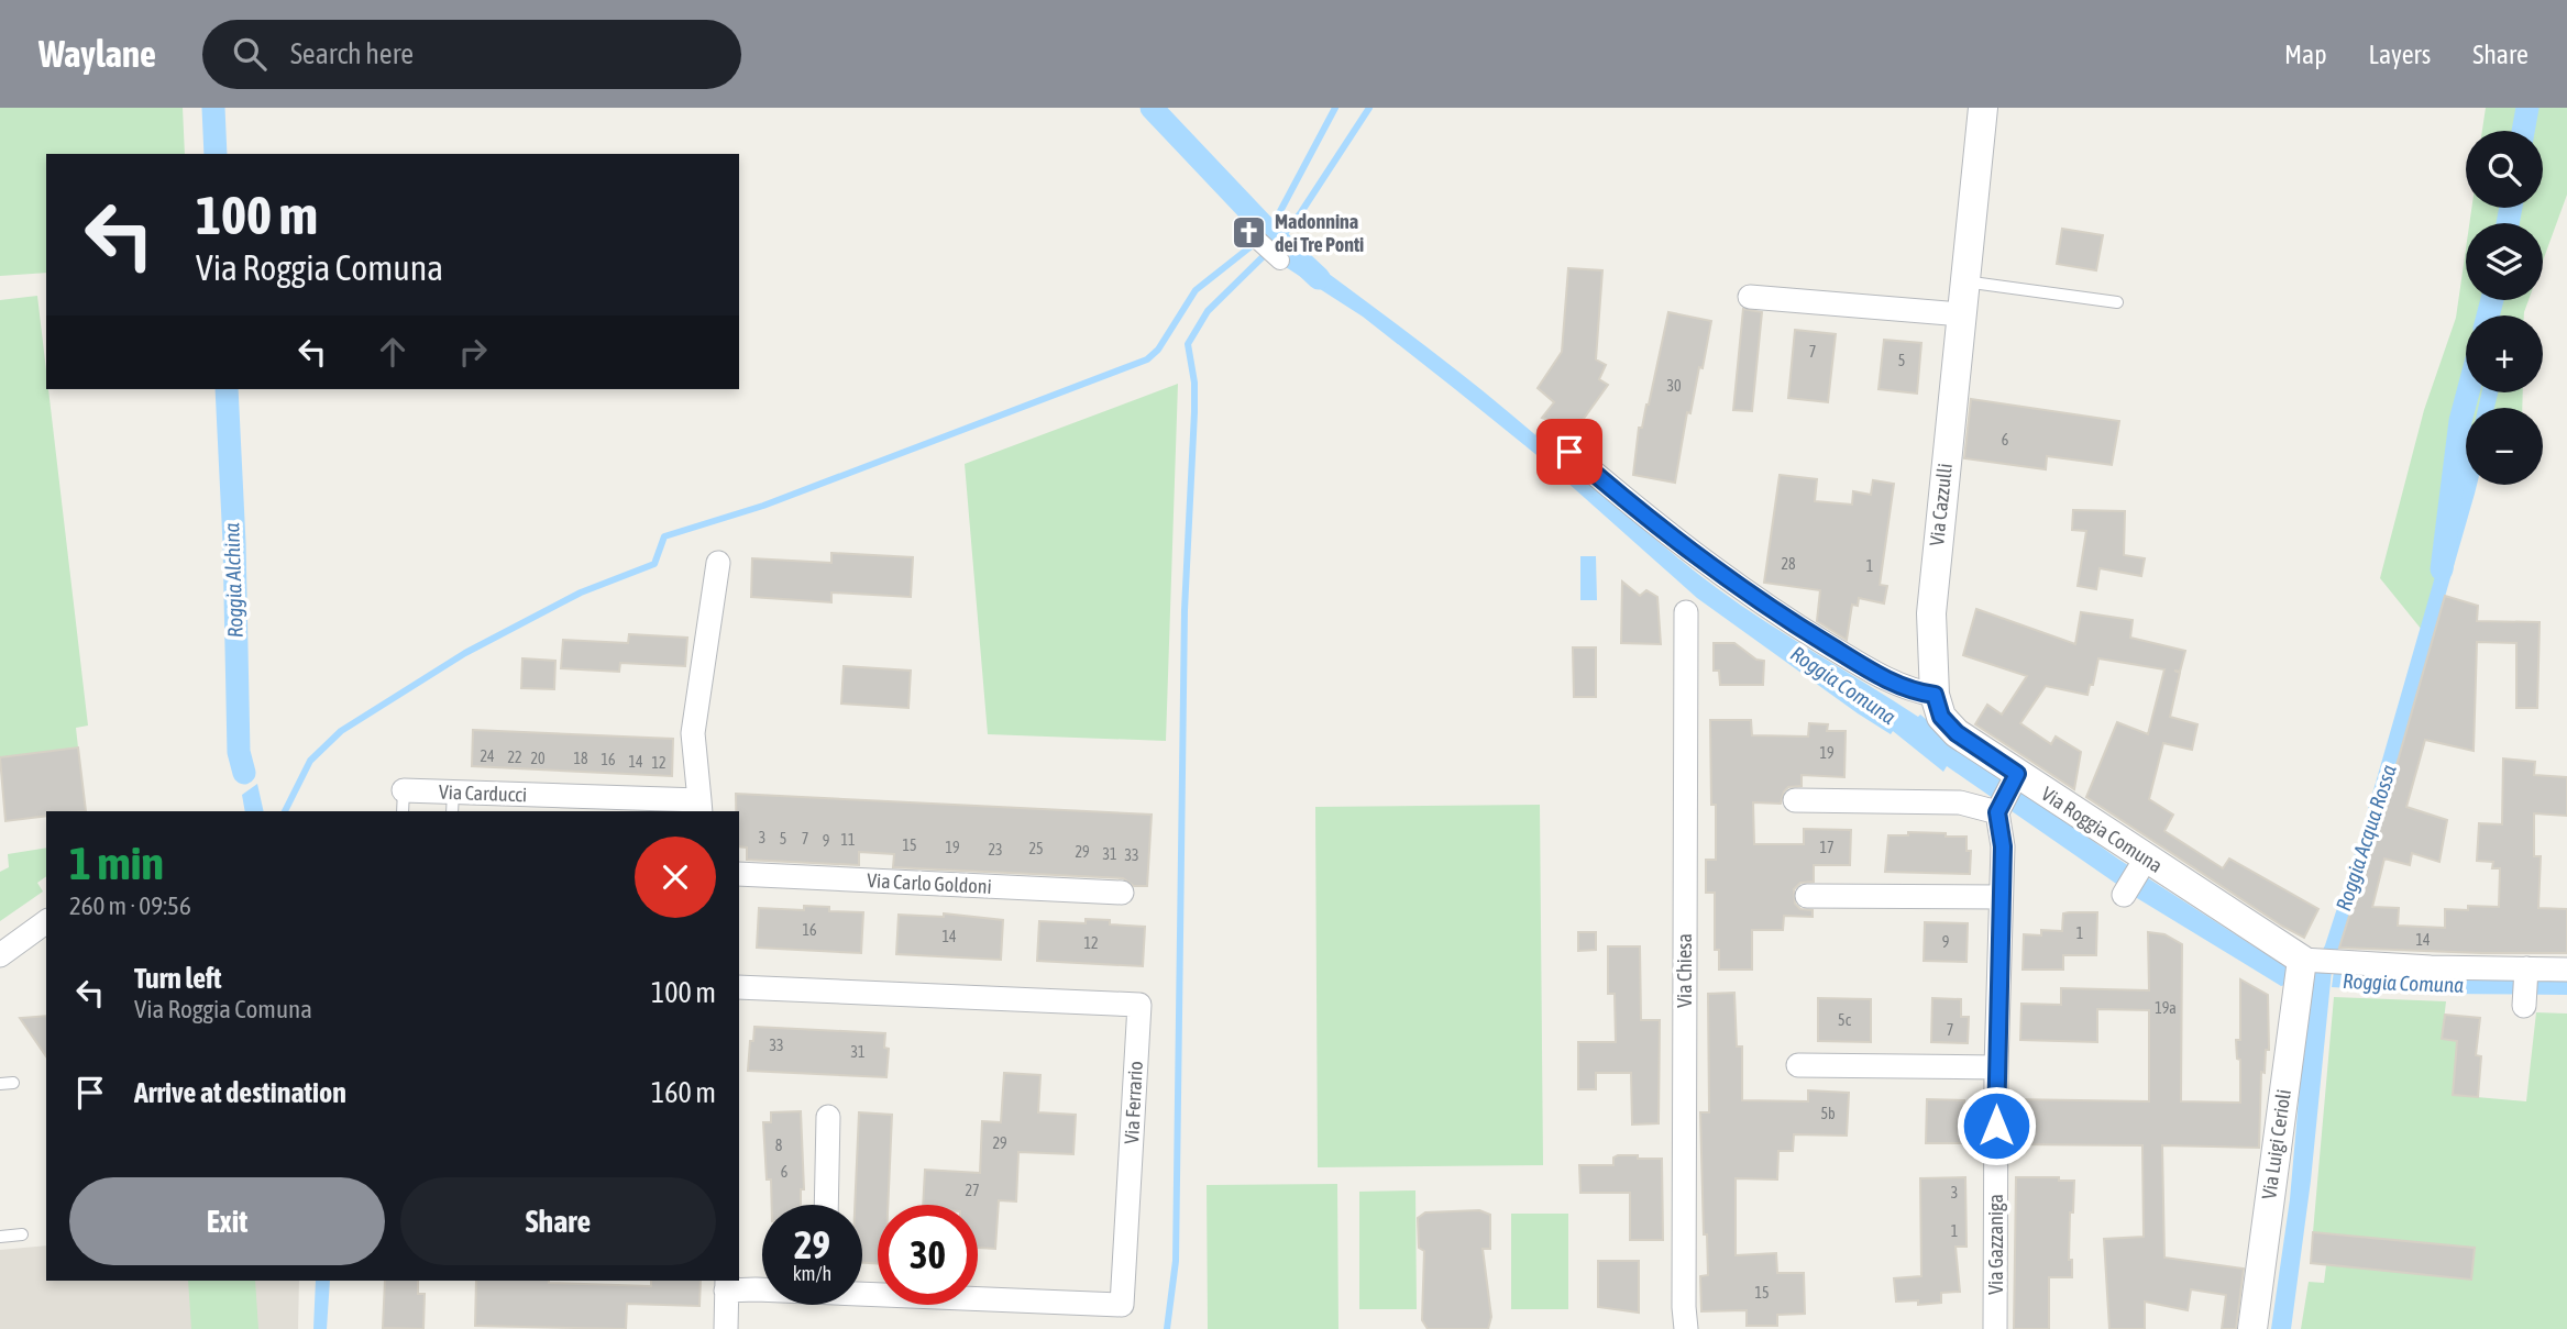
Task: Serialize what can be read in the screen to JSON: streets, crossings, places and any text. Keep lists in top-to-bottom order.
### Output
{
  "streets": {
    "street": [
      "Via Cazzulli",
      "Via Carducci",
      "Via Roggia Comuna",
      "Via Carlo Goldoni",
      "Via Chiesa",
      "Via Ferrario",
      "Via Luigi Cerioli",
      "Via Gazzaniga"
    ]
  },
  "crossings": [
    ["Via Cazzulli", "Via Roggia Comuna"],
    ["Via Roggia Comuna", "Via Luigi Cerioli"]
  ],
  "water": ["Roggia Alchina", "Roggia Comuna", "Roggia Acqua Rossa"],
  "places": {
    "church": ["Madonnina dei Tre Ponti"]
  },
  "house_numbers": [
    "7",
    "5",
    "30",
    "6",
    "28",
    "1",
    "19",
    "24",
    "22",
    "20",
    "18",
    "16",
    "14",
    "12",
    "3",
    "5",
    "7",
    "11",
    "9",
    "15",
    "19",
    "17",
    "25",
    "23",
    "29",
    "31",
    "33",
    "16",
    "1",
    "14",
    "14",
    "9",
    "12",
    "19a",
    "5c",
    "7",
    "33",
    "31",
    "5b",
    "29",
    "8",
    "6",
    "27",
    "3",
    "1",
    "15"
  ],
  "page": {
    "header": "Waylane",
    "search": "Search here",
    "nav": ["Map", "Layers", "Share"],
    "map_buttons": ["+", "−"],
    "turn": ["100 m", "Via Roggia Comuna"],
    "heading": ["1 min", "260 m · 09:56"],
    "list": [
      {
        "name": "Turn left",
        "note": "Via Roggia Comuna",
        "value": "100 m"
      },
      {
        "name": "Arrive at destination",
        "value": "160 m"
      }
    ],
    "buttons": ["Exit", "Share"],
    "speed": "29 km/h",
    "limit": "30"
  }
}
